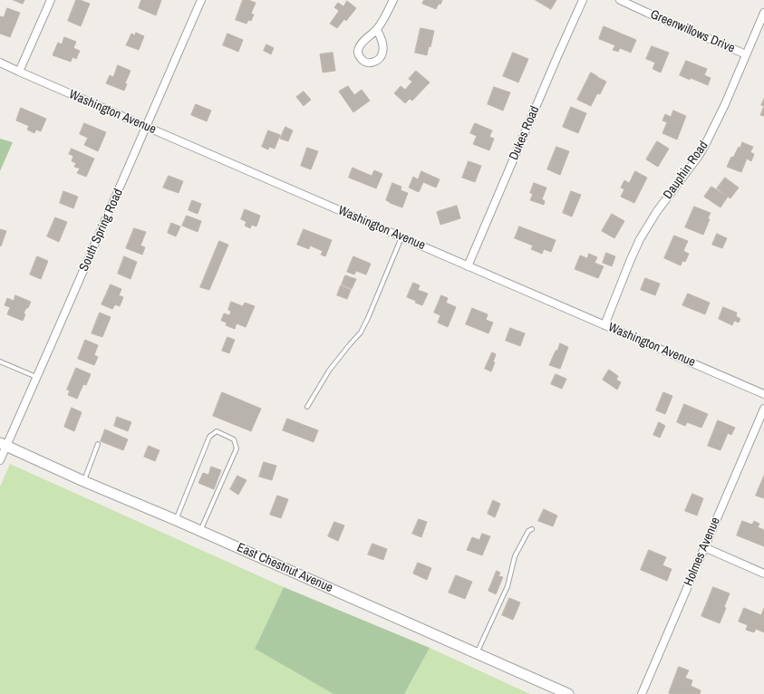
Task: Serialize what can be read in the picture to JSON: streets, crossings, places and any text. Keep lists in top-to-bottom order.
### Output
{
  "streets": {
    "street": [
      "Greenwillows Drive",
      "Washington Avenue",
      "Dukes Road",
      "Dauphin Road",
      "South Spring Road",
      "Holmes Avenue",
      "East Chestnut Avenue"
    ]
  },
  "crossings": [
    ["Greenwillows Drive", "Dauphin Road"],
    ["Washington Avenue", "Dukes Road"],
    ["Washington Avenue", "Dauphin Road"],
    ["Washington Avenue", "South Spring Road"],
    ["South Spring Road", "East Chestnut Avenue"]
  ]
}
